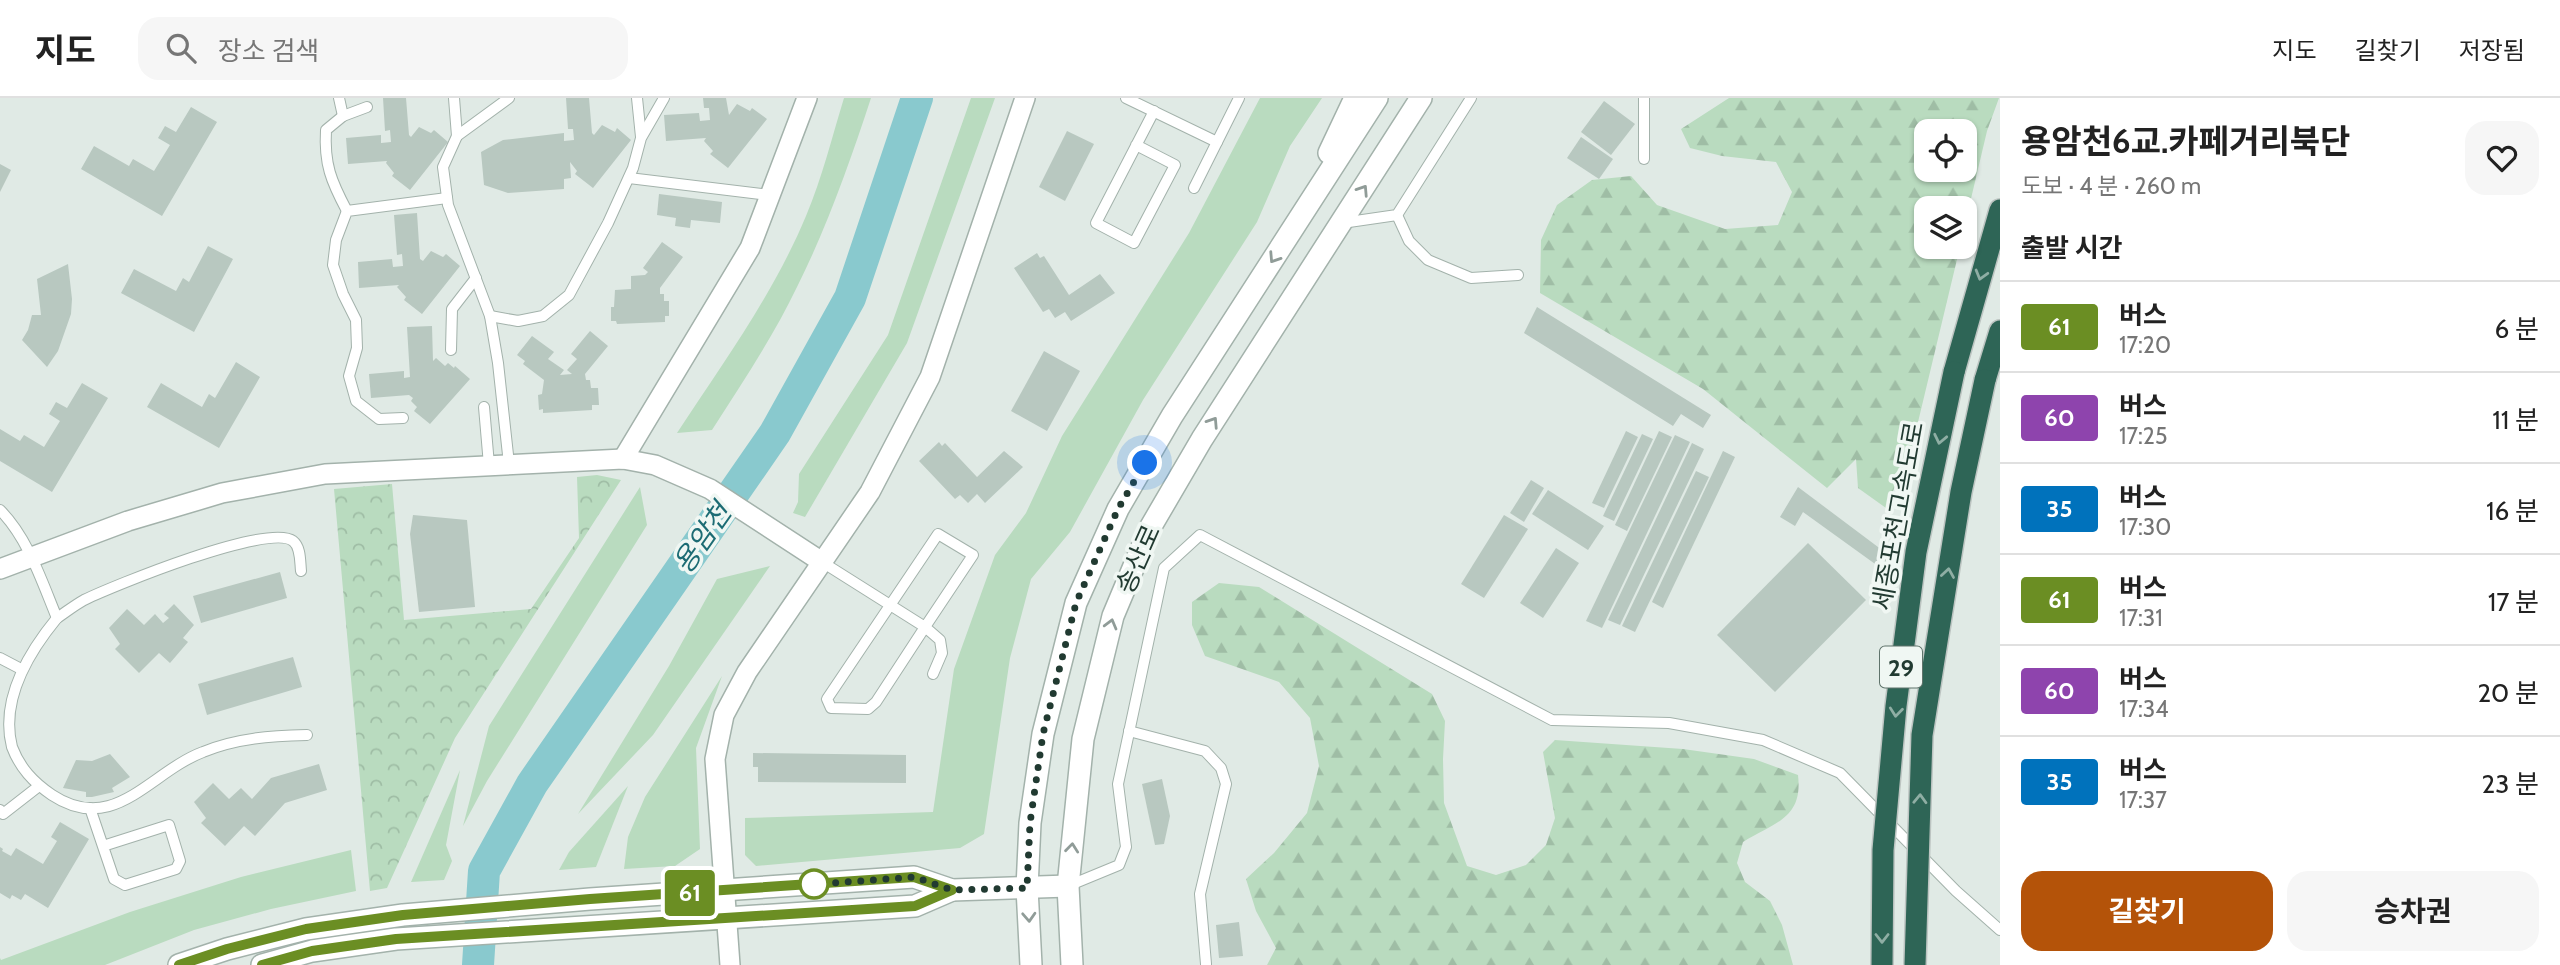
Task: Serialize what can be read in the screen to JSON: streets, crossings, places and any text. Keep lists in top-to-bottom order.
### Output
{
  "streets": {
    "highway": ["세종포천고속도로", "29"],
    "street": ["송산로"]
  },
  "water": ["용암천"],
  "lines": ["bus line 61"],
  "page": {
    "header": "지도",
    "search": "장소 검색",
    "nav": ["지도", "길찾기", "저장됨"],
    "on_map": "61",
    "heading": [
      ["용암천6교.카페거리북단", "도보 · 4 분 · 260 m"],
      "출발 시간"
    ],
    "list": [
      {
        "mark": "61",
        "name": "버스",
        "note": "17:20",
        "value": "6 분"
      },
      {
        "mark": "60",
        "name": "버스",
        "note": "17:25",
        "value": "11 분"
      },
      {
        "mark": "35",
        "name": "버스",
        "note": "17:30",
        "value": "16 분"
      },
      {
        "mark": "61",
        "name": "버스",
        "note": "17:31",
        "value": "17 분"
      },
      {
        "mark": "60",
        "name": "버스",
        "note": "17:34",
        "value": "20 분"
      },
      {
        "mark": "35",
        "name": "버스",
        "note": "17:37",
        "value": "23 분"
      }
    ],
    "buttons": ["길찾기", "승차권"]
  }
}
